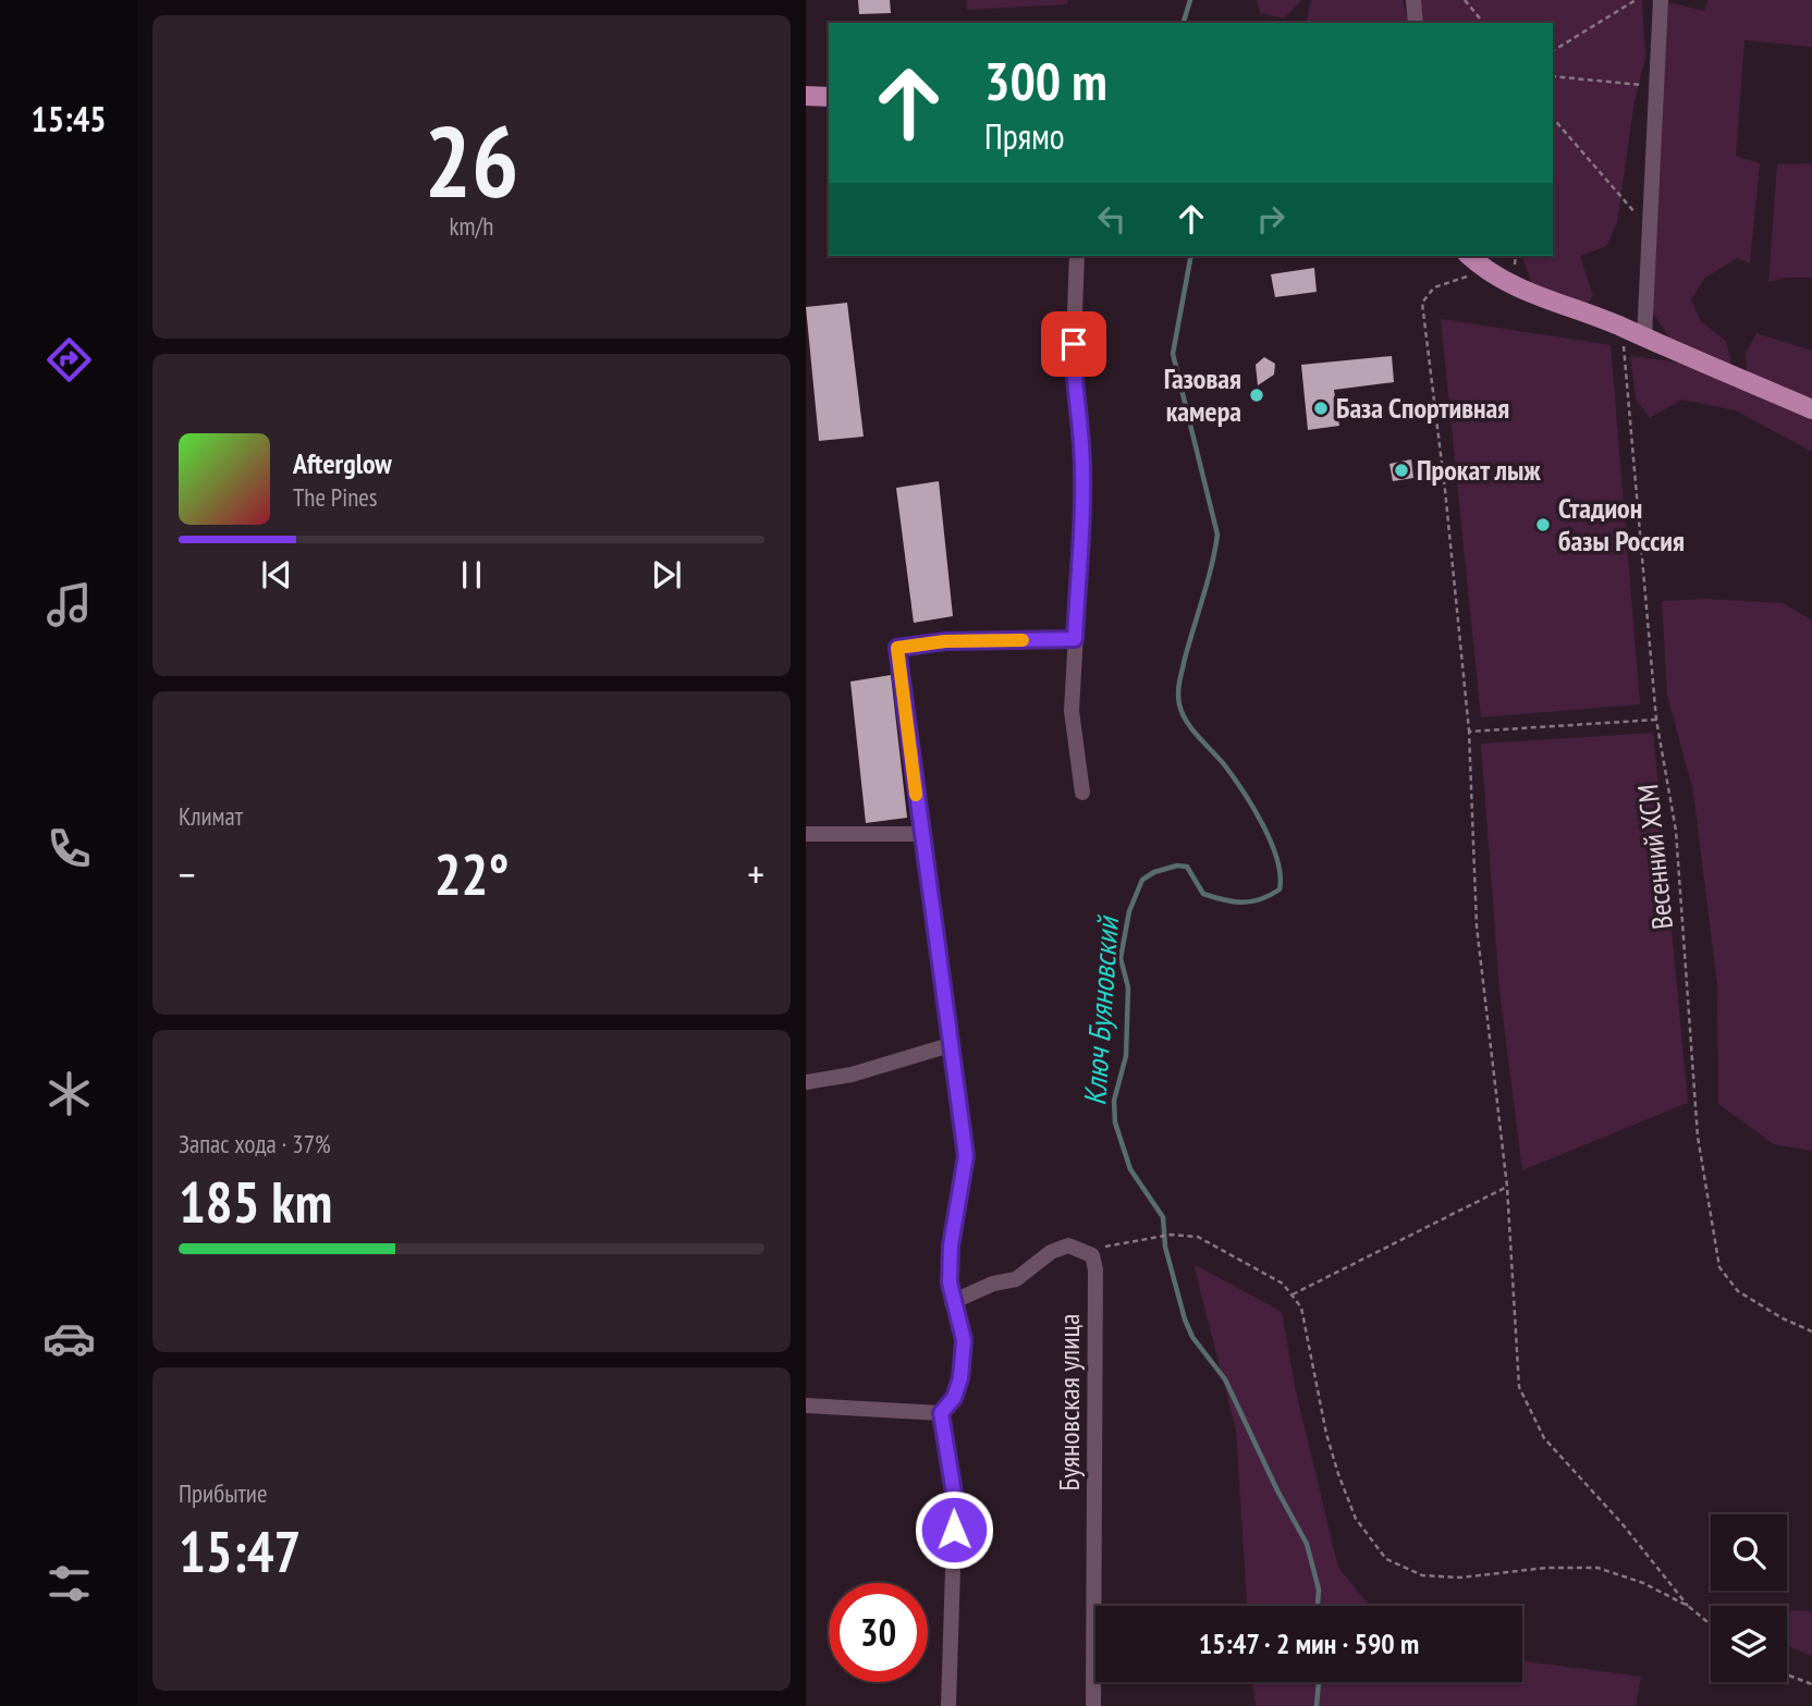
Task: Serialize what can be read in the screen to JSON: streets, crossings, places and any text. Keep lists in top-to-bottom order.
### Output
{
  "streets": {
    "street": ["Буяновская улица"],
    "path": ["Весенний ХСМ"]
  },
  "water": ["Ключ Буяновский"],
  "places": [
    "Газовая камера",
    "База Спортивная",
    "Прокат лыж",
    "Стадион базы Россия"
  ],
  "page": {
    "tabs": "15:45",
    "tile": [
      ["26", "km/h"],
      "Климат",
      ["Запас хода · 37%", "185 km"],
      ["Прибытие", "15:47"]
    ],
    "turn": ["300 m", "Прямо"],
    "song": ["Afterglow", "The Pines"],
    "heat": ["−", "22°", "+"],
    "limit": "30",
    "trip": "15:47 · 2 мин · 590 m"
  }
}
